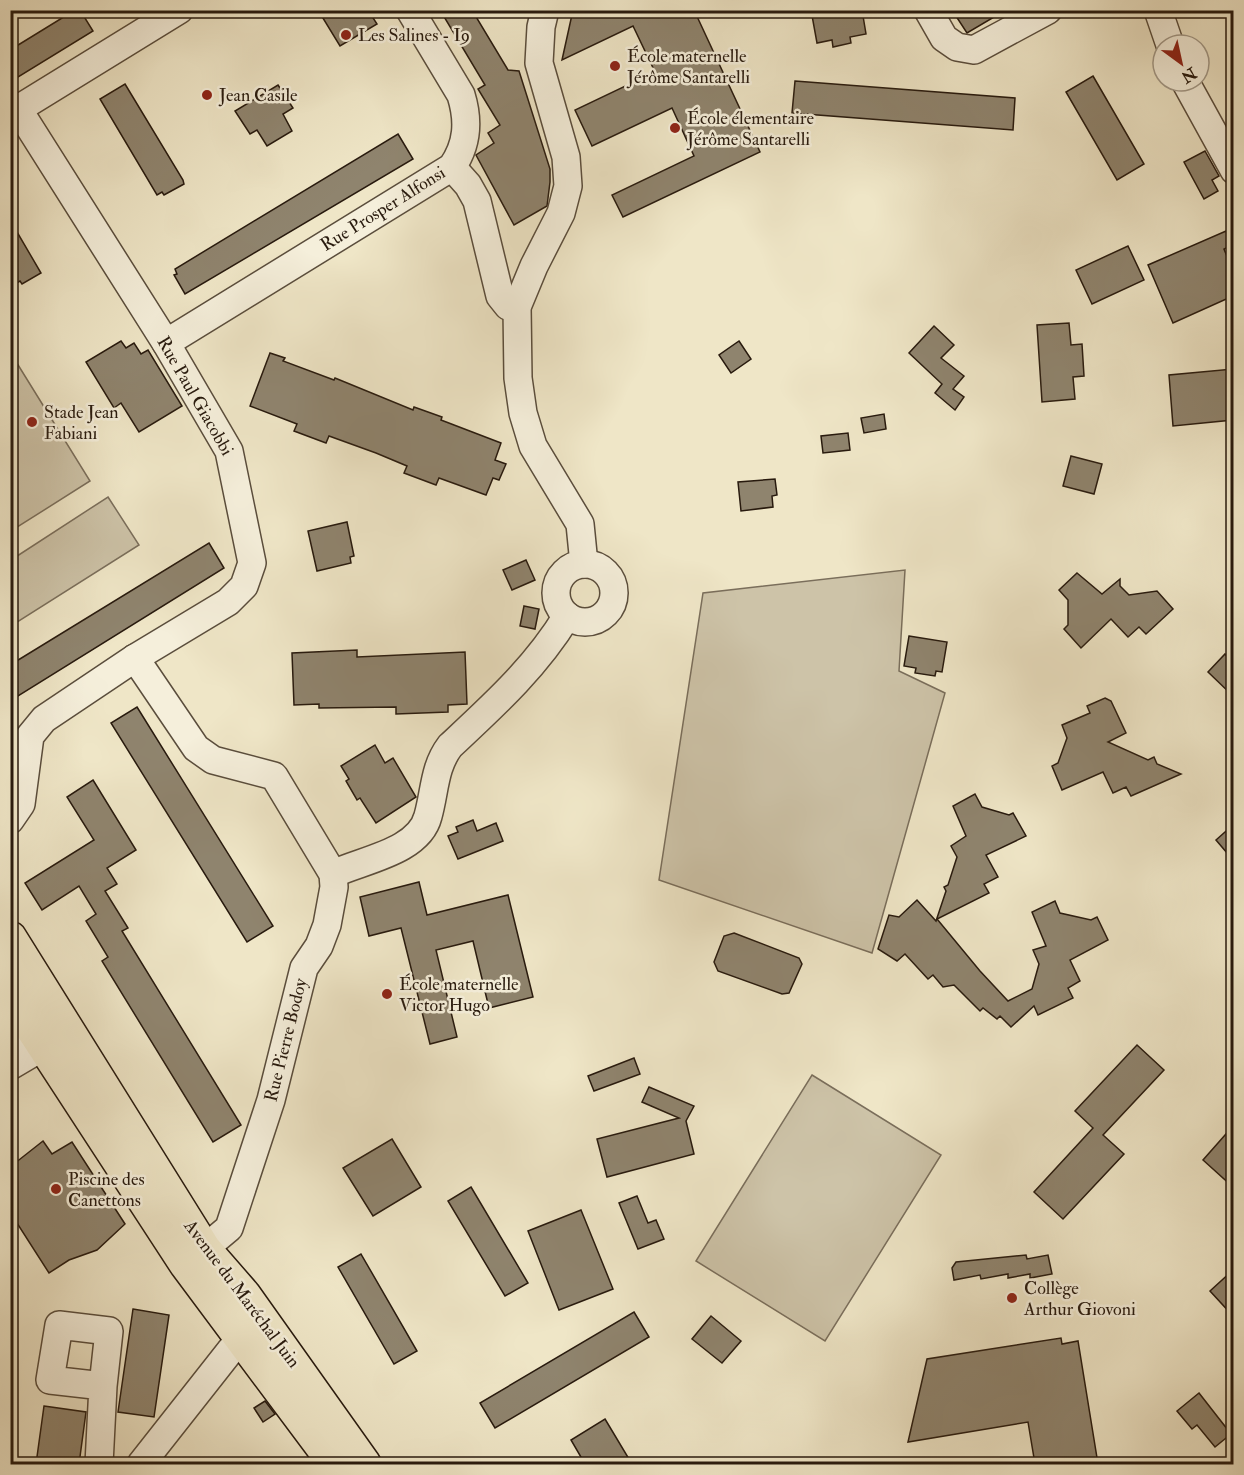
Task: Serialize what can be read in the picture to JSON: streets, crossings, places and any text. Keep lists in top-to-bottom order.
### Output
{
  "streets": {
    "main road": ["Avenue du Maréchal Juin"],
    "street": ["Rue Prosper Alfonsi", "Rue Paul Giacobbi", "Rue Pierre Bodoy"]
  },
  "crossings": [
    ["Rue Prosper Alfonsi", "Rue Paul Giacobbi"],
    ["Rue Pierre Bodoy", "Avenue du Maréchal Juin"]
  ],
  "places": [
    "Les Salines - I9",
    "École maternelle Jérôme Santarelli",
    "Jean Casile",
    "École élementaire Jérôme Santarelli",
    "Stade Jean Fabiani",
    "École maternelle Victor Hugo",
    "Piscine des Canettons",
    "Collège Arthur Giovoni"
  ],
  "north": "bottom right"
}
